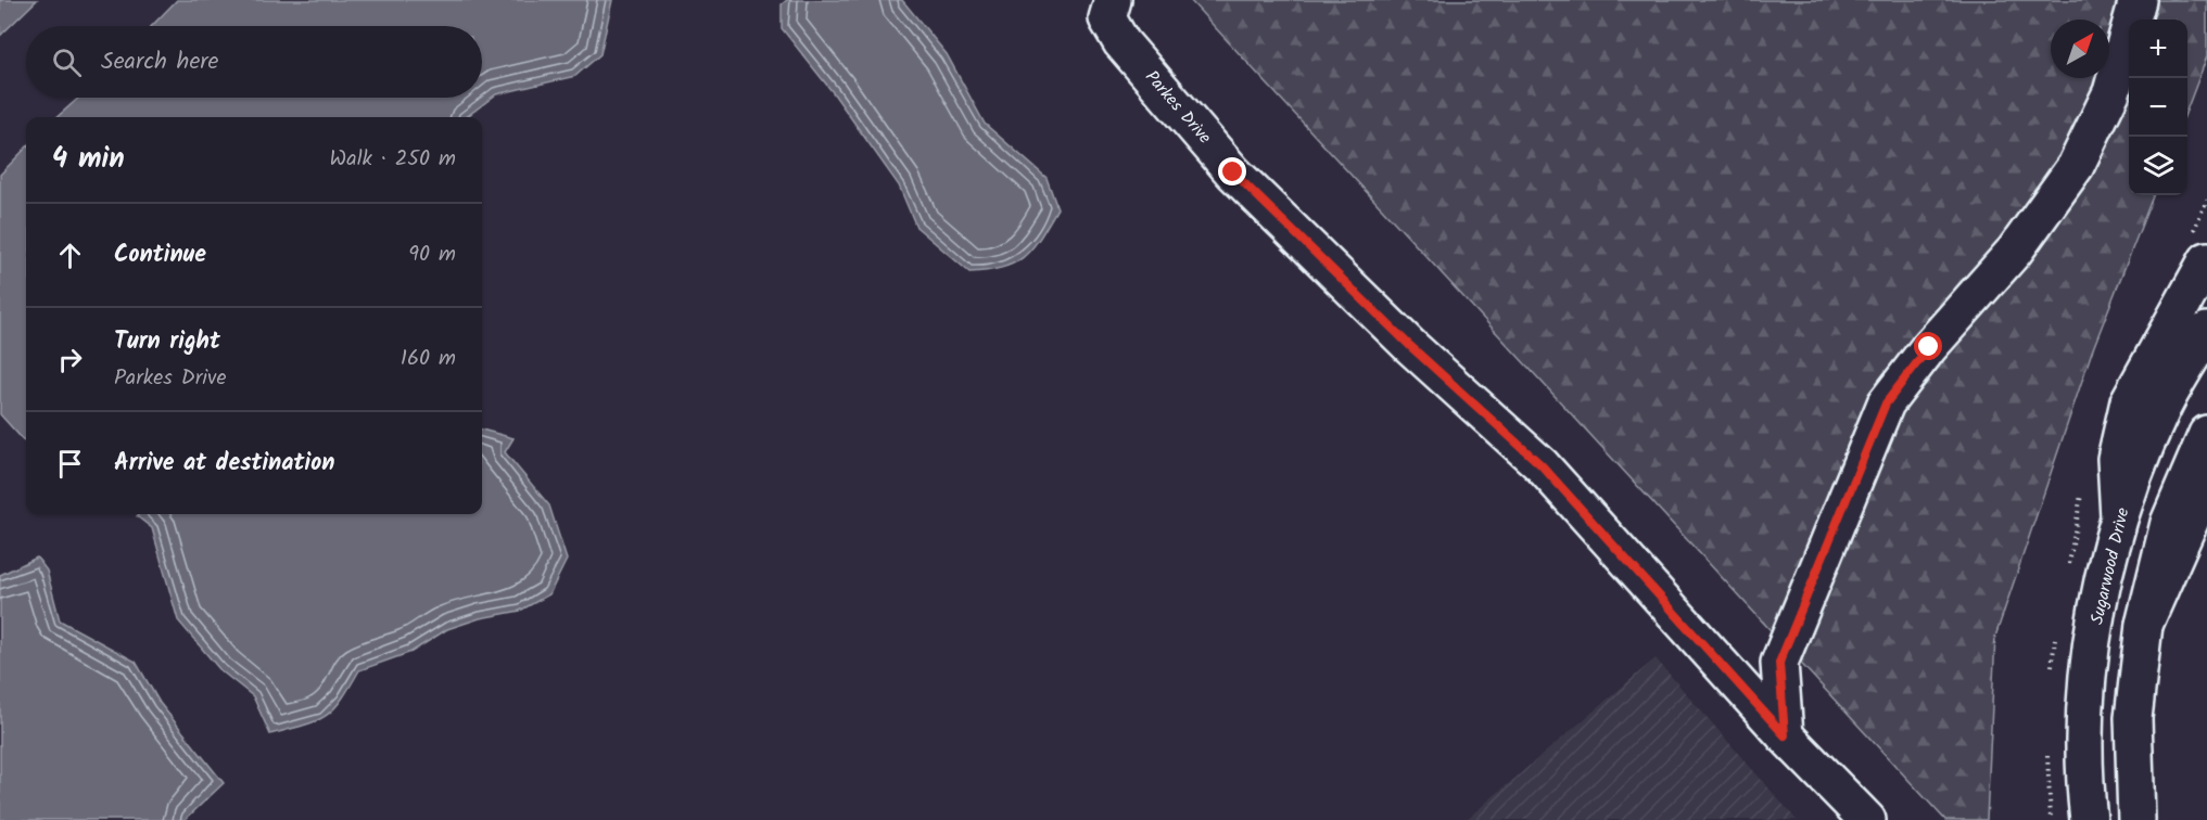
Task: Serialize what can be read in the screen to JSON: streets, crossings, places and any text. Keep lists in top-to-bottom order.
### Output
{
  "streets": {
    "main road": ["Parkes Drive", "Sugarwood Drive"]
  },
  "north": "top right",
  "page": {
    "map_buttons": ["+", "−"],
    "search": "Search here",
    "heading": ["4 min", "Walk · 250 m"],
    "list": [
      ["Continue", "90 m"],
      ["Turn right", "Parkes Drive", "160 m"],
      "Arrive at destination"
    ]
  }
}
